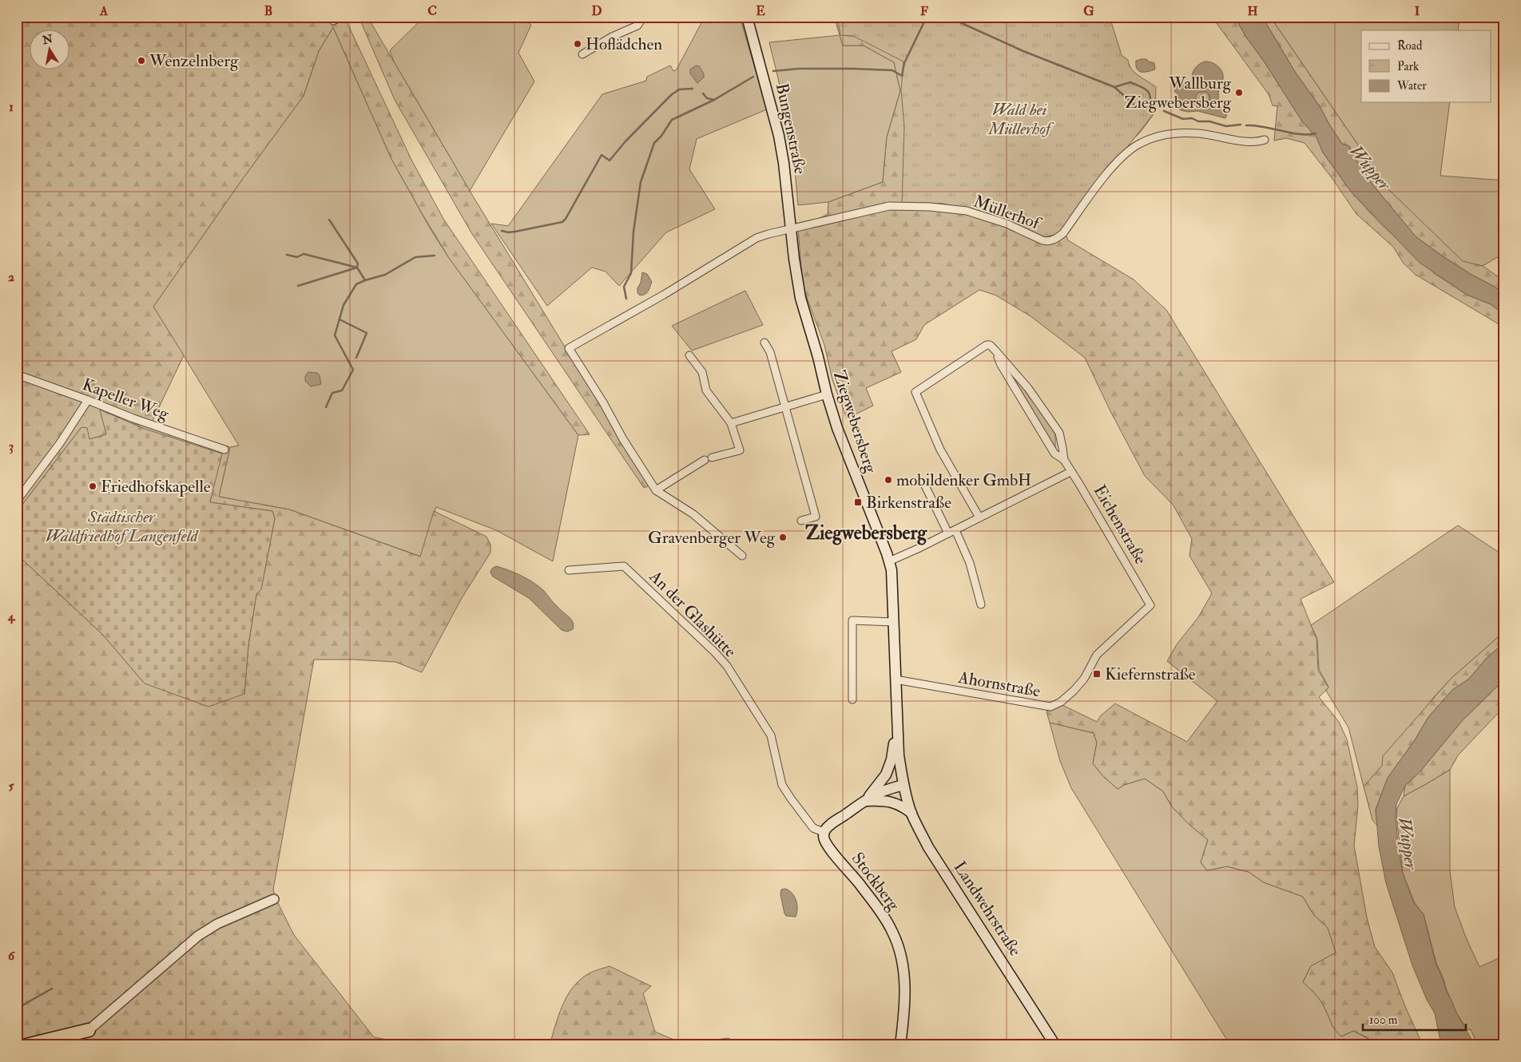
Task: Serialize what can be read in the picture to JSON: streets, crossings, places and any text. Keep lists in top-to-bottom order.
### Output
{
  "streets": {
    "main road": [
      "Bungenstraße",
      "Ziegwebersberg",
      "Stockberg",
      "Landwehrstraße"
    ],
    "street": [
      "Müllerhof",
      "Kapeller Weg",
      "Eichenstraße",
      "An der Glashütte",
      "Ahornstraße"
    ]
  },
  "crossings": [
    ["Bungenstraße", "Müllerhof"],
    ["Bungenstraße", "Ziegwebersberg"],
    ["Müllerhof", "Ziegwebersberg"],
    ["Ziegwebersberg", "Ahornstraße"],
    ["Ziegwebersberg", "Landwehrstraße"],
    ["Eichenstraße", "Ahornstraße"],
    ["An der Glashütte", "Stockberg"]
  ],
  "districts": ["Ziegwebersberg"],
  "water": ["Wupper"],
  "parks": ["Wald bei Müllerhof", "Städtischer Waldfriedhof Langenfeld"],
  "places": {
    "other": [
      "Hoflädchen",
      "Wenzelnberg",
      "Wallburg Ziegwebersberg",
      "mobildenker GmbH",
      "Friedhofskapelle",
      "Gravenberger Weg"
    ],
    "transit": ["Birkenstraße", "Kiefernstraße"]
  },
  "legend": ["Road", "Park", "Water"],
  "scale_bar": "100 m",
  "north": "top",
  "grid": {
    "columns": [
      "A",
      "B",
      "C",
      "D",
      "E",
      "F",
      "G",
      "H",
      "I"
    ],
    "rows": [
      "1",
      "2",
      "3",
      "4",
      "5",
      "6"
    ]
  }
}
